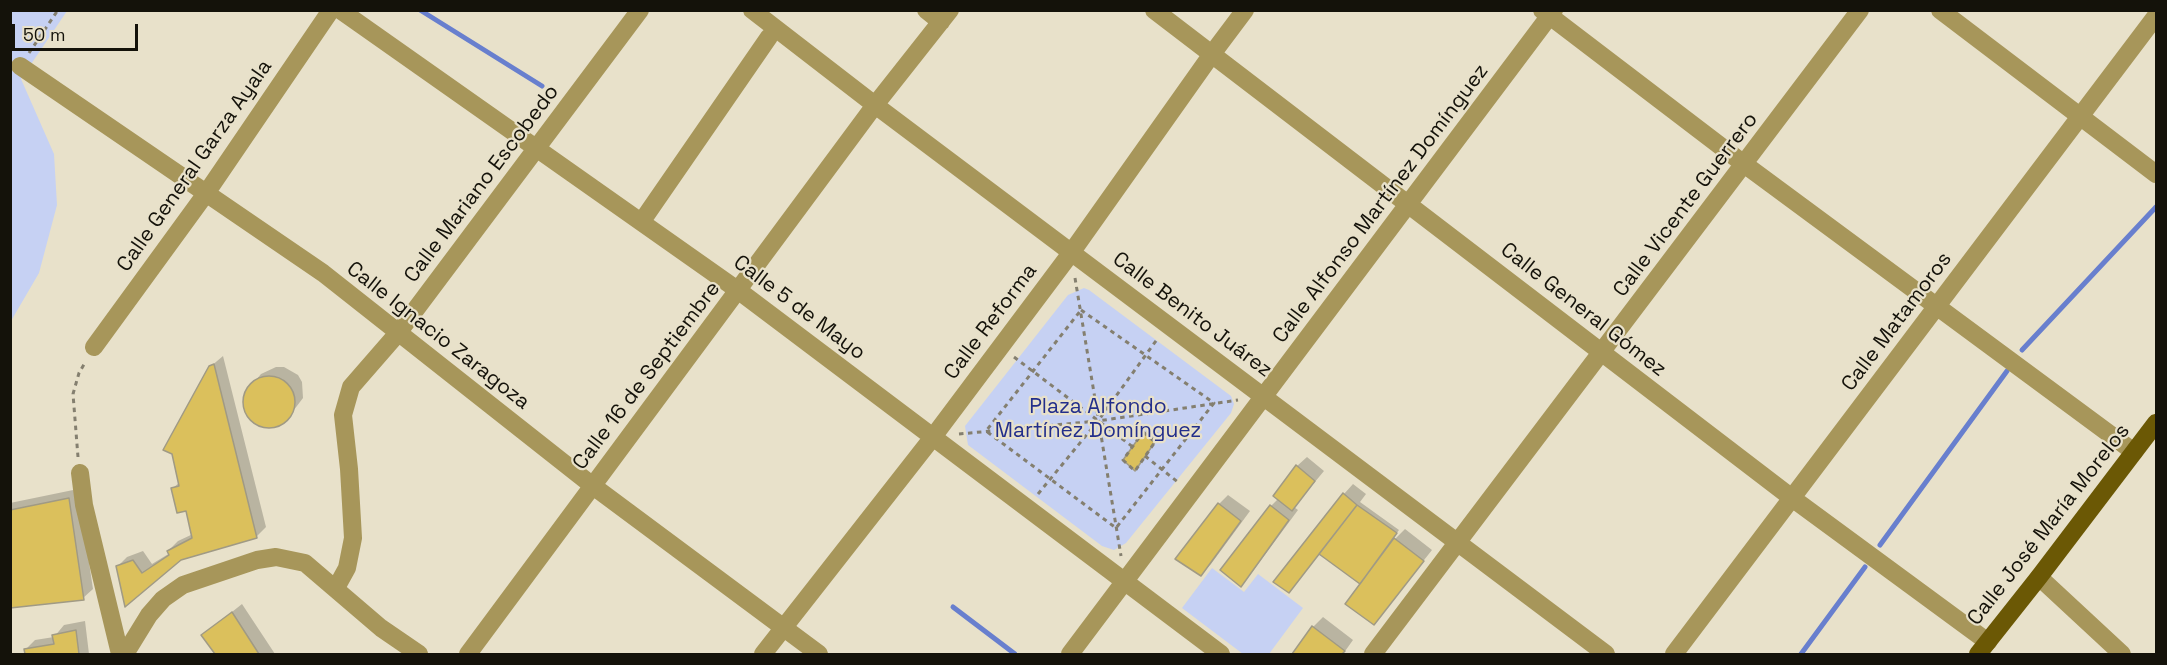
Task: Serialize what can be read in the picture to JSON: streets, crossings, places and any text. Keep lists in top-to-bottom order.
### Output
{
  "streets": {
    "main road": ["Calle José María Morelos"],
    "street": [
      "Calle General Garza Ayala",
      "Calle Mariano Escobedo",
      "Calle Alfonso Martínez Domínguez",
      "Calle Vicente Guerrero",
      "Calle 5 de Mayo",
      "Calle General Gómez",
      "Calle Benito Juárez",
      "Calle Reforma",
      "Calle Matamoros",
      "Calle Ignacio Zaragoza",
      "Calle 16 de Septiembre"
    ]
  },
  "crossings": [
    ["Calle General Garza Ayala", "Calle Ignacio Zaragoza"],
    ["Calle Mariano Escobedo", "Calle 5 de Mayo"],
    ["Calle Mariano Escobedo", "Calle Ignacio Zaragoza"],
    ["Calle Alfonso Martínez Domínguez", "Calle 5 de Mayo"],
    ["Calle Alfonso Martínez Domínguez", "Calle General Gómez"],
    ["Calle Alfonso Martínez Domínguez", "Calle Benito Juárez"],
    ["Calle Vicente Guerrero", "Calle General Gómez"],
    ["Calle Vicente Guerrero", "Calle Benito Juárez"],
    ["Calle 5 de Mayo", "Calle Reforma"],
    ["Calle 5 de Mayo", "Calle 16 de Septiembre"],
    ["Calle General Gómez", "Calle Reforma"],
    ["Calle General Gómez", "Calle Matamoros"],
    ["Calle General Gómez", "Calle José María Morelos"],
    ["Calle Benito Juárez", "Calle Reforma"],
    ["Calle Benito Juárez", "Calle 16 de Septiembre"],
    ["Calle Reforma", "Calle Ignacio Zaragoza"],
    ["Calle Ignacio Zaragoza", "Calle 16 de Septiembre"]
  ],
  "parks": ["Plaza Alfondo Martínez Domínguez"],
  "scale_bar": "50 m"
}
